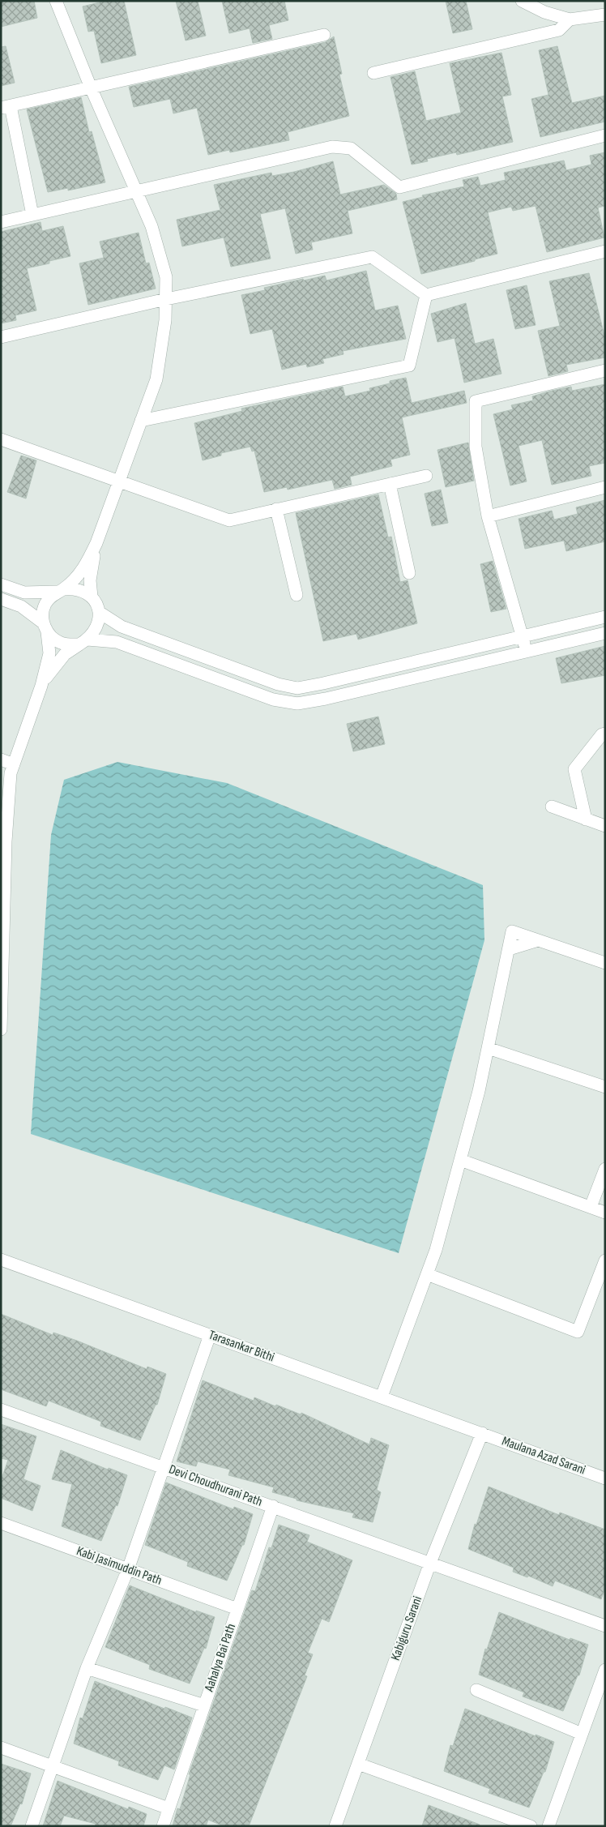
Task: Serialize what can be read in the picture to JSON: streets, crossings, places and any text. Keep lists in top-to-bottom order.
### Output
{
  "streets": {
    "street": [
      "Tarasankar Bithi",
      "Maulana Azad Sarani",
      "Devi Choudhurani Path",
      "Kabi Jasimuddin Path",
      "Kabiguru Sarani",
      "Aahalya Bai Path"
    ]
  },
  "crossings": [
    ["Tarasankar Bithi", "Maulana Azad Sarani"],
    ["Tarasankar Bithi", "Kabiguru Sarani"],
    ["Maulana Azad Sarani", "Kabiguru Sarani"],
    ["Devi Choudhurani Path", "Kabiguru Sarani"],
    ["Devi Choudhurani Path", "Aahalya Bai Path"],
    ["Kabi Jasimuddin Path", "Aahalya Bai Path"]
  ]
}
